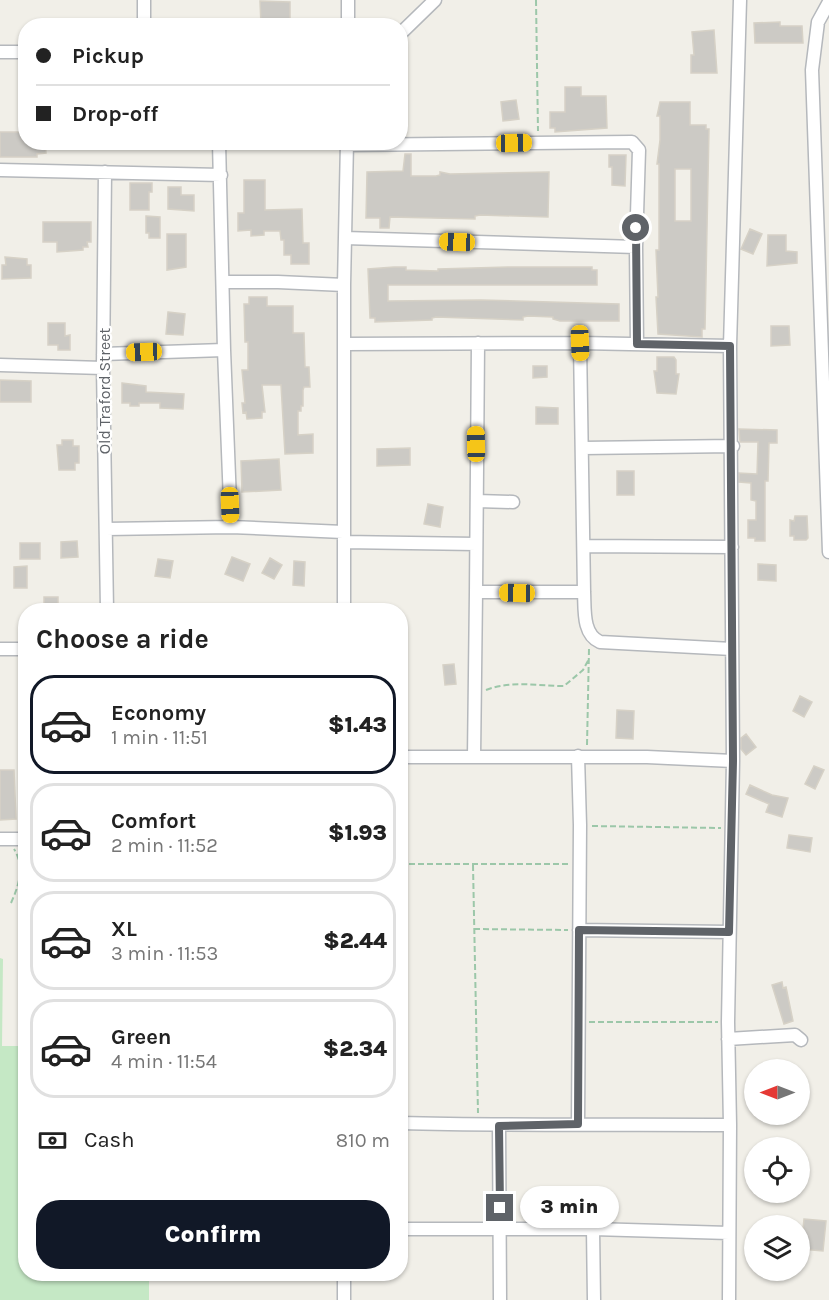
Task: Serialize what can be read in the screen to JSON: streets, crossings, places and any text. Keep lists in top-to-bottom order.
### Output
{
  "streets": {
    "street": ["Old Traford Street"]
  },
  "north": "left",
  "page": {
    "banner": ["Pickup", "Drop-off"],
    "heading": "Choose a ride",
    "list": [
      {
        "name": "Economy",
        "note": "1 min · 11:51",
        "value": "$1.43"
      },
      {
        "name": "Comfort",
        "note": "2 min · 11:52",
        "value": "$1.93"
      },
      {
        "name": "XL",
        "note": "3 min · 11:53",
        "value": "$2.44"
      },
      {
        "name": "Green",
        "note": "4 min · 11:54",
        "value": "$2.34"
      }
    ],
    "pay": ["Cash", "810 m"],
    "bubble": "3 min",
    "buttons": "Confirm"
  }
}
